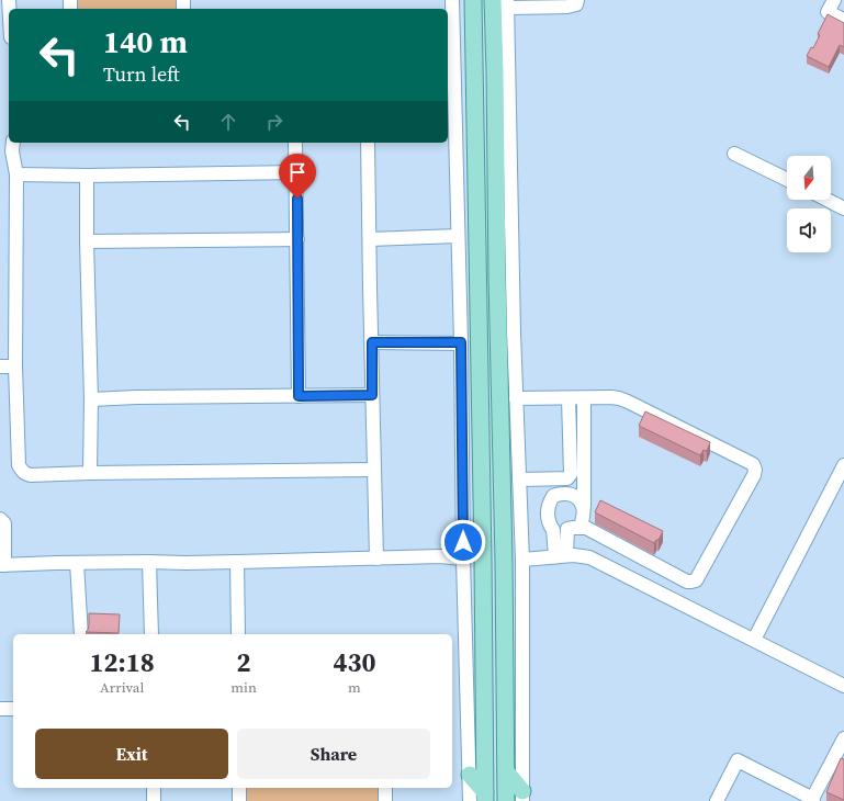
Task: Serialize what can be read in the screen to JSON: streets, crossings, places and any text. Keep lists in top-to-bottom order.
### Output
{
  "north": "bottom",
  "page": {
    "turn": ["140 m", "Turn left"],
    "eta": [
      "12:18",
      "Arrival",
      "2",
      "min",
      "430",
      "m"
    ],
    "buttons": ["Exit", "Share"]
  }
}
